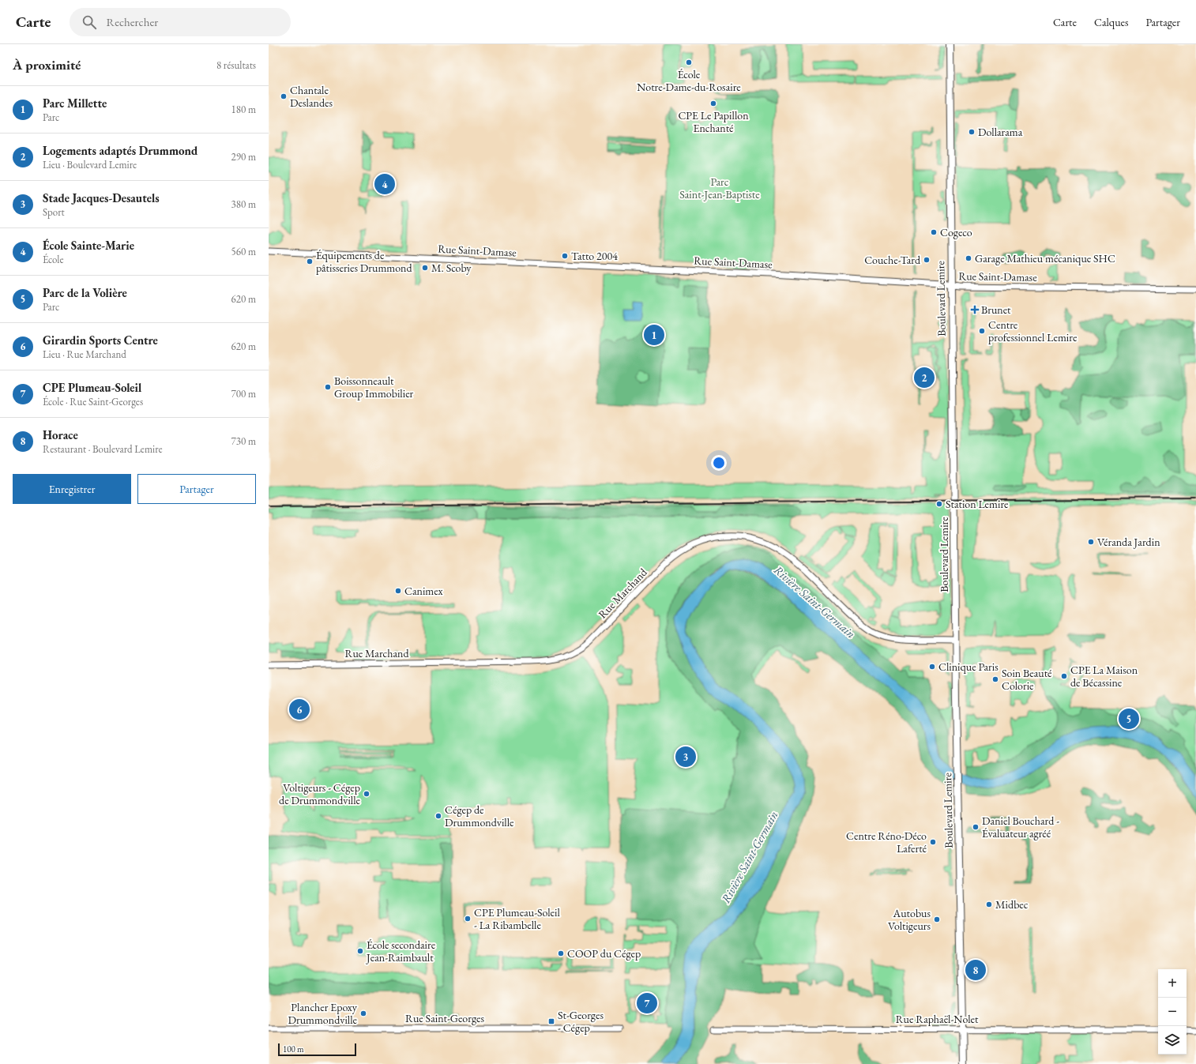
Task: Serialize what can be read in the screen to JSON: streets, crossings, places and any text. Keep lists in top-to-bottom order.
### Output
{
  "streets": {
    "main road": ["Boulevard Lemire"],
    "street": [
      "Rue Saint-Damase",
      "Rue Marchand",
      "Rue Saint-Georges",
      "Rue Raphaël-Nolet"
    ]
  },
  "crossings": [
    ["Rue Saint-Damase", "Boulevard Lemire"],
    ["Boulevard Lemire", "Rue Marchand"],
    ["Boulevard Lemire", "Rue Raphaël-Nolet"]
  ],
  "water": ["Rivière Saint-Germain"],
  "parks": ["Parc Saint-Jean-Baptiste"],
  "places": {
    "other": [
      "École Notre-Dame-du-Rosaire",
      "Chantale Deslandes",
      "CPE Le Papillon Enchanté",
      "Dollarama",
      "Cogeco",
      "Tatto 2004",
      "Garage Mathieu mécanique SHC",
      "Couche-Tard",
      "Équipements de pâtisseries Drummond",
      "M. Scoby",
      "Centre professionnel Lemire",
      "Boissonneault Group Immobilier",
      "Station Lemire",
      "Véranda Jardin",
      "Canimex",
      "Clinique Paris",
      "CPE La Maison de Bécassine",
      "Soin Beauté Colorie",
      "Voltigeurs - Cégep de Drummondville",
      "Cégep de Drummondville",
      "Daniel Bouchard - Évaluateur agréé",
      "Centre Réno-Déco Laferté",
      "Midbec",
      "CPE Plumeau-Soleil - La Ribambelle",
      "Autobus Voltigeurs",
      "École secondaire Jean-Raimbault",
      "COOP du Cégep",
      "Plancher Epoxy Drummondville"
    ],
    "health": ["Brunet"],
    "transit": ["St-Georges - Cégep"]
  },
  "scale_bar": "100 m",
  "page": {
    "header": "Carte",
    "search": "Rechercher",
    "nav": ["Carte", "Calques", "Partager"],
    "heading": ["À proximité", "8 résultats"],
    "list": [
      {
        "mark": "1",
        "name": "Parc Millette",
        "note": "Parc",
        "value": "180 m"
      },
      {
        "mark": "2",
        "name": "Logements adaptés Drummond",
        "note": "Lieu · Boulevard Lemire",
        "value": "290 m"
      },
      {
        "mark": "3",
        "name": "Stade Jacques-Desautels",
        "note": "Sport",
        "value": "380 m"
      },
      {
        "mark": "4",
        "name": "École Sainte-Marie",
        "note": "École",
        "value": "560 m"
      },
      {
        "mark": "5",
        "name": "Parc de la Volière",
        "note": "Parc",
        "value": "620 m"
      },
      {
        "mark": "6",
        "name": "Girardin Sports Centre",
        "note": "Lieu · Rue Marchand",
        "value": "620 m"
      },
      {
        "mark": "7",
        "name": "CPE Plumeau-Soleil",
        "note": "École · Rue Saint-Georges",
        "value": "700 m"
      },
      {
        "mark": "8",
        "name": "Horace",
        "note": "Restaurant · Boulevard Lemire",
        "value": "730 m"
      }
    ],
    "pins": [
      "4",
      "1",
      "2",
      "6",
      "5",
      "3",
      "8",
      "7"
    ],
    "buttons": ["Enregistrer", "Partager"],
    "map_buttons": ["+", "−"],
    "scale": "100 m"
  }
}
